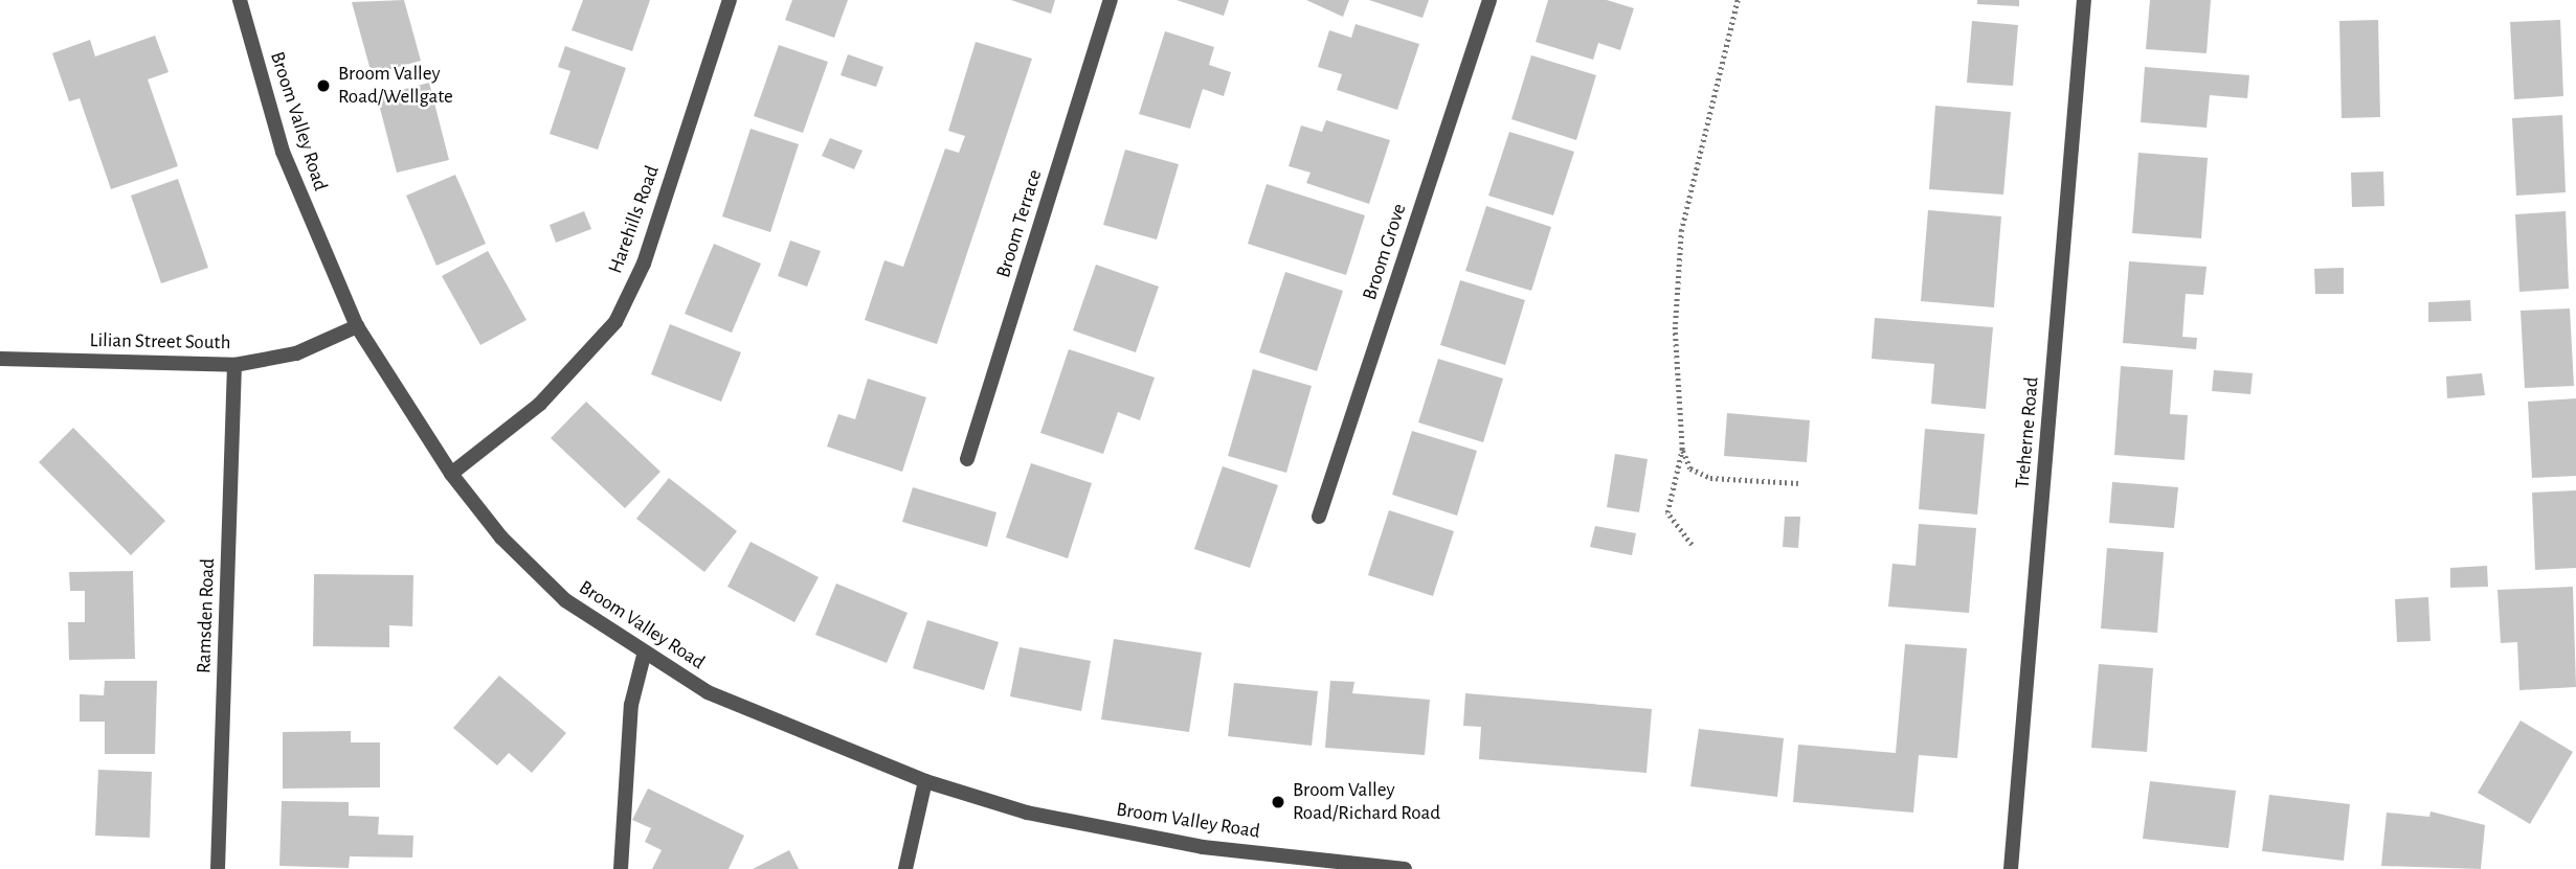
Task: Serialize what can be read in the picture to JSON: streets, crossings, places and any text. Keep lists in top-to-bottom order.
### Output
{
  "streets": {
    "street": [
      "Broom Valley Road",
      "Harehills Road",
      "Broom Terrace",
      "Broom Grove",
      "Lilian Street South",
      "Treherne Road",
      "Ramsden Road"
    ]
  },
  "crossings": [
    ["Broom Valley Road", "Harehills Road"],
    ["Broom Valley Road", "Lilian Street South"],
    ["Lilian Street South", "Ramsden Road"]
  ],
  "places": ["Broom Valley Road/Wellgate", "Broom Valley Road/Richard Road"]
}
